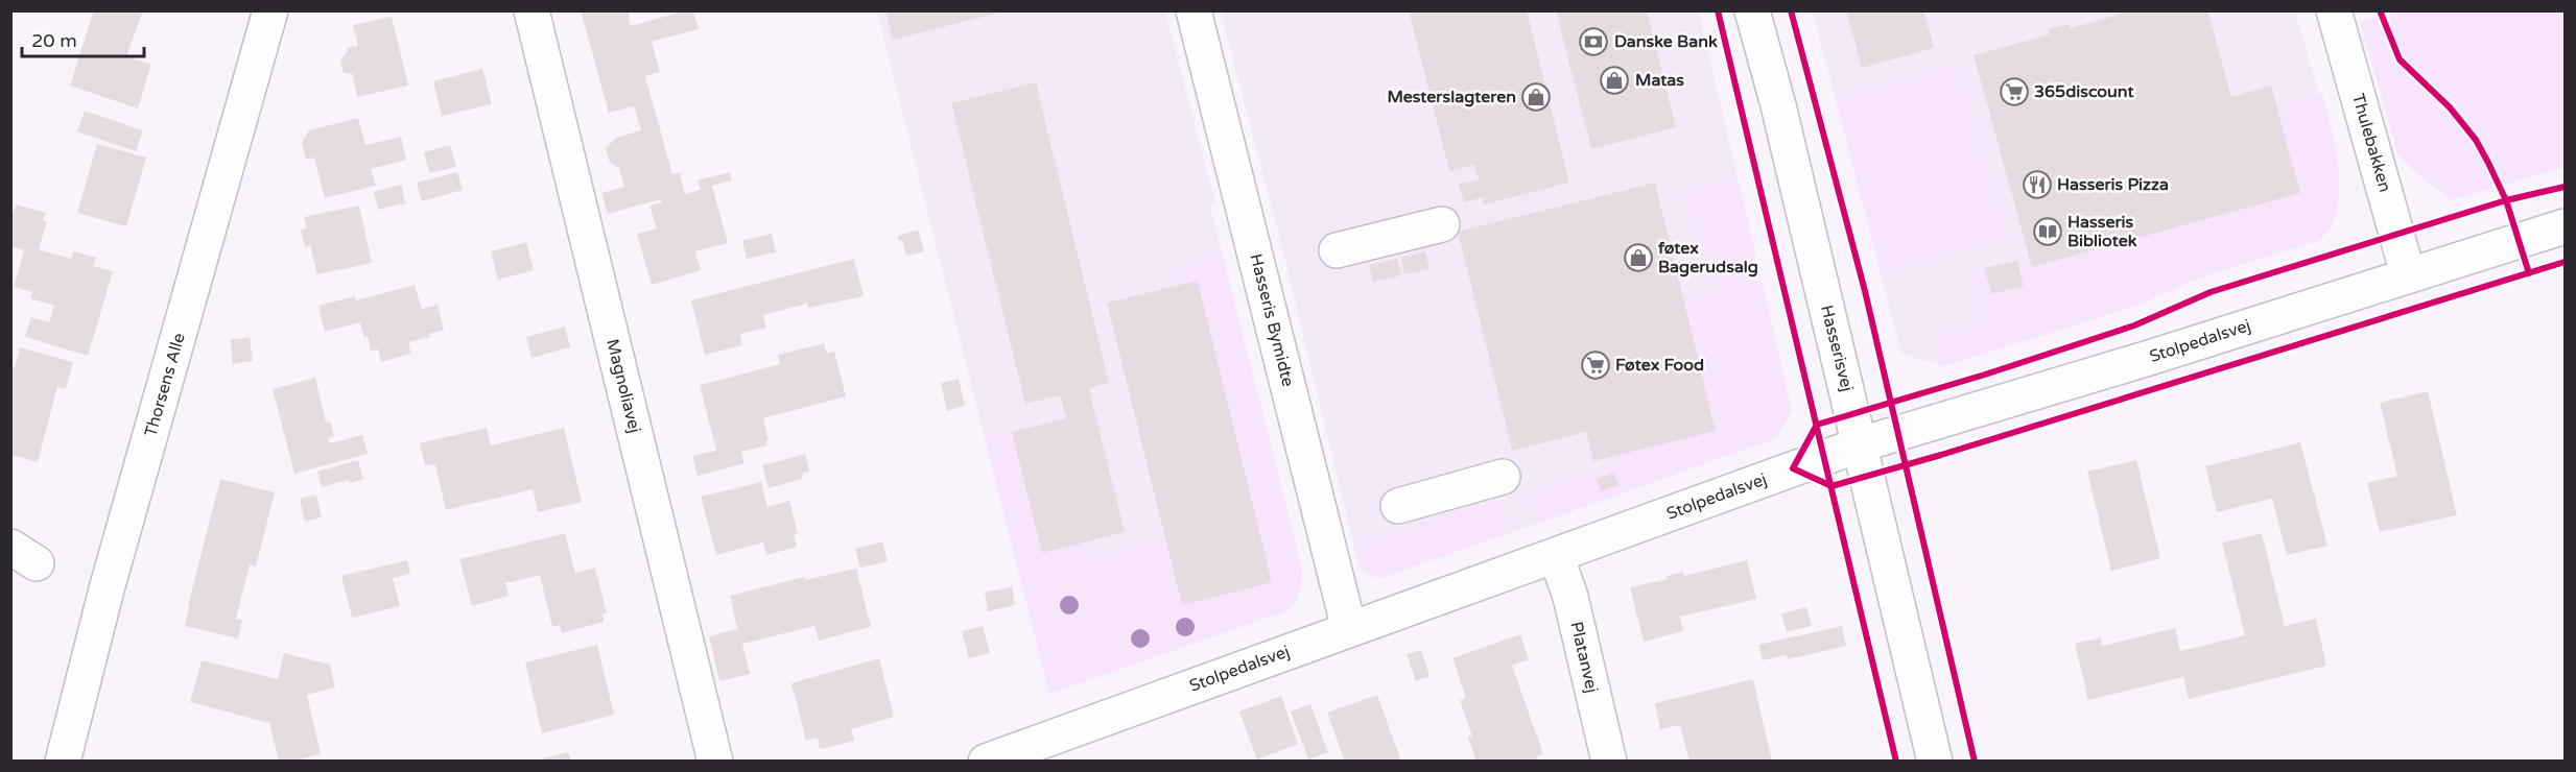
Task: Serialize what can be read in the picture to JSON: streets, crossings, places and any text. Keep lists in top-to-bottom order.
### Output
{
  "streets": {
    "street": [
      "Thulebakken",
      "Hasseris Bymidte",
      "Stolpedalsvej",
      "Hasserisvej",
      "Thorsens Alle",
      "Magnoliavej",
      "Platanvej"
    ]
  },
  "crossings": [
    ["Thulebakken", "Stolpedalsvej"],
    ["Hasseris Bymidte", "Stolpedalsvej"],
    ["Stolpedalsvej", "Hasserisvej"],
    ["Stolpedalsvej", "Platanvej"]
  ],
  "places": {
    "bank": ["Danske Bank"],
    "shop": ["Matas", "Mesterslagteren", "føtex Bagerudsalg"],
    "supermarket": ["365discount", "Føtex Food"],
    "restaurant": ["Hasseris Pizza"],
    "library": ["Hasseris Bibliotek"]
  },
  "scale_bar": "20 m"
}
